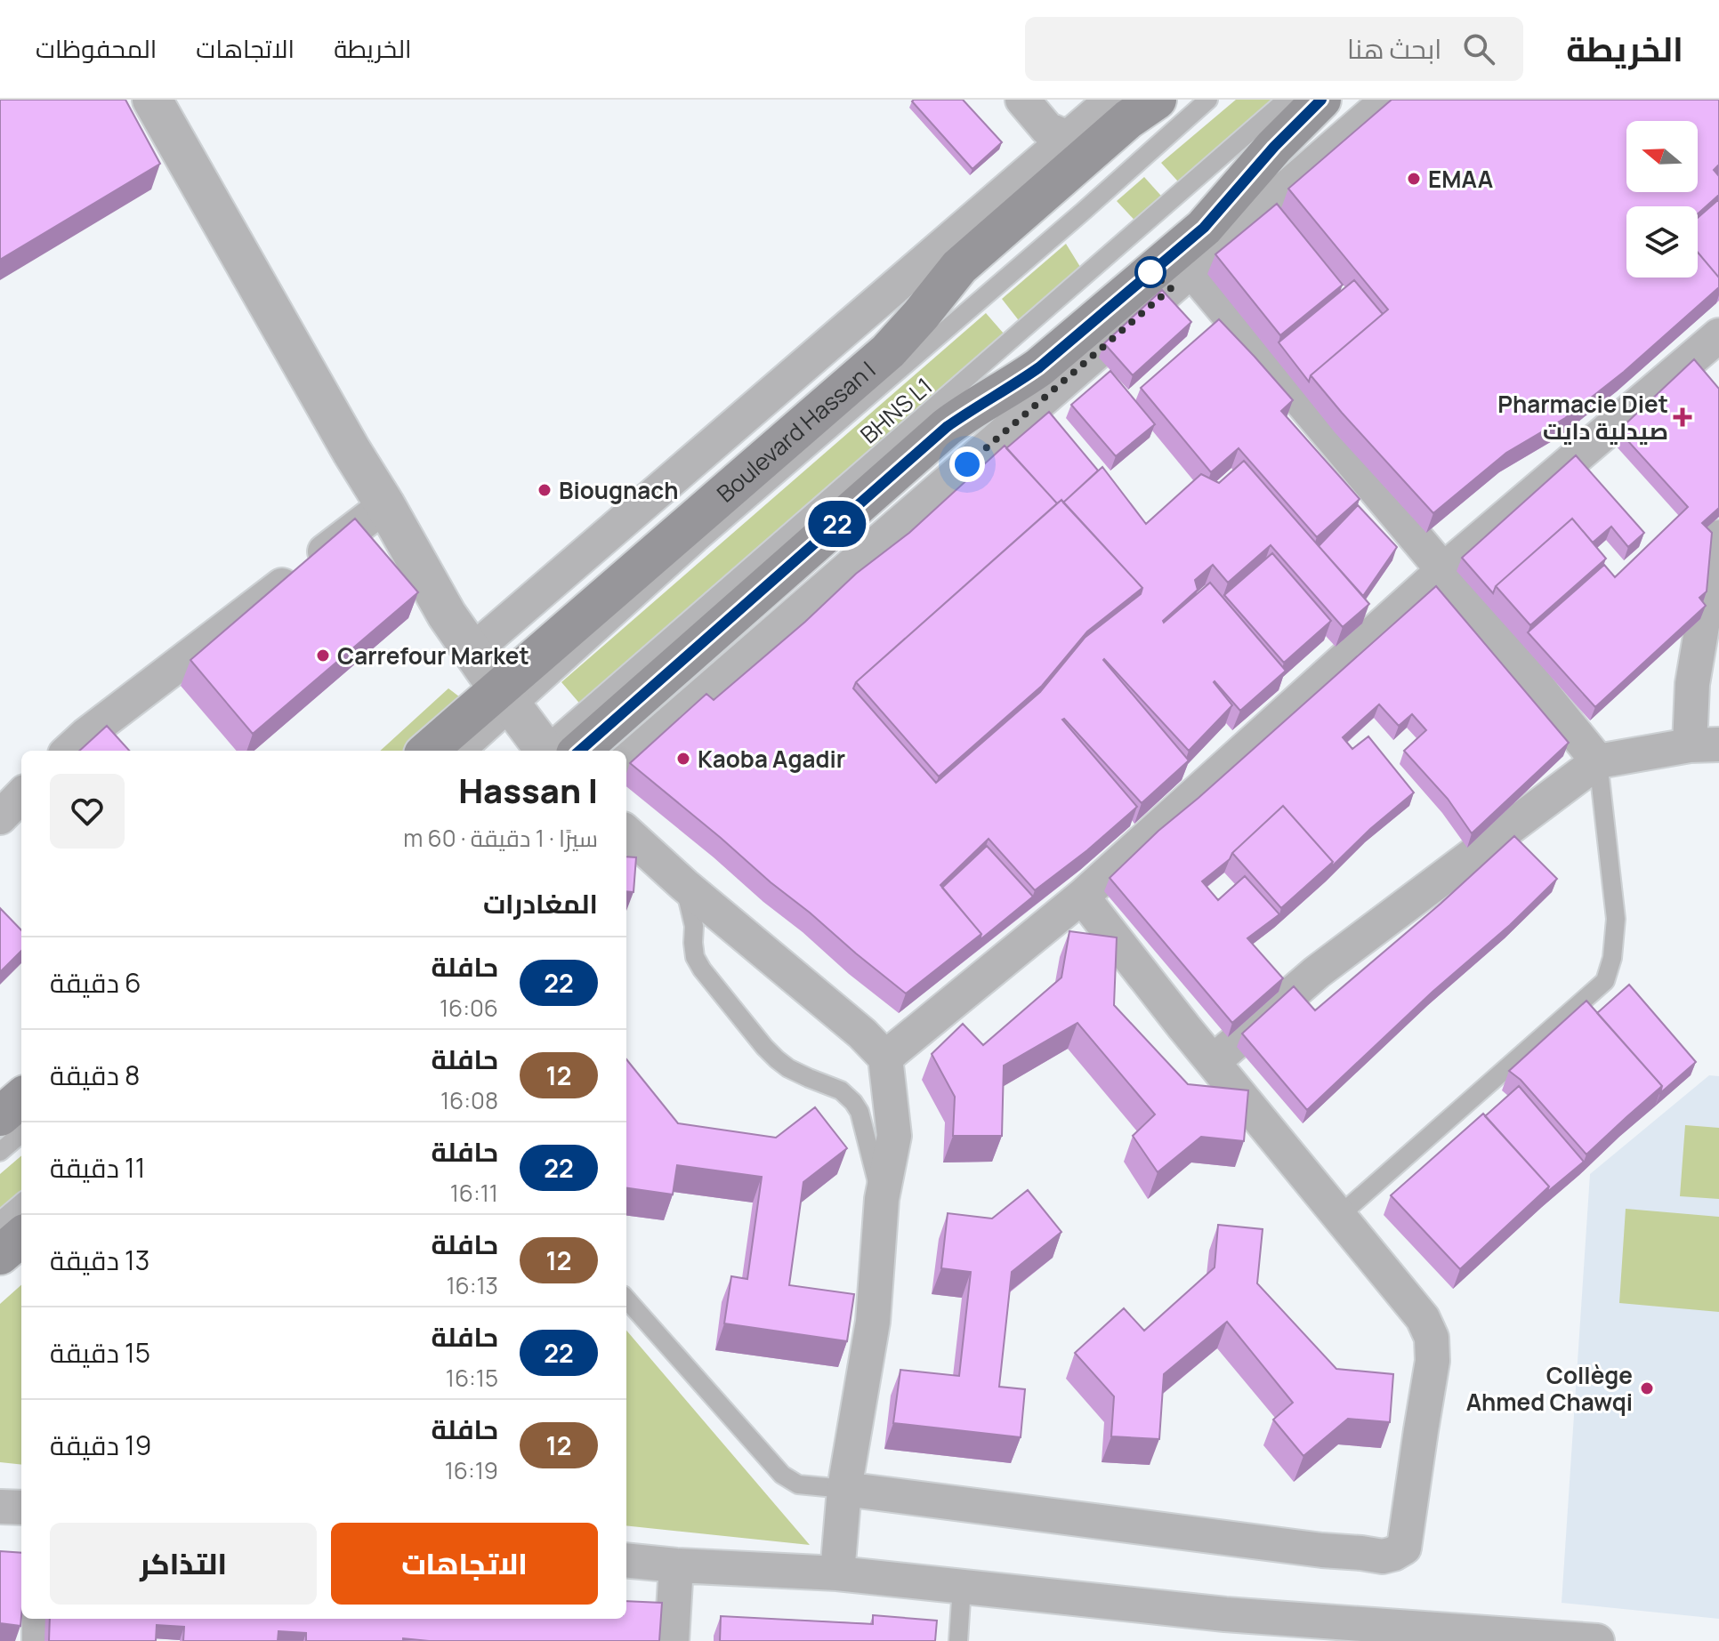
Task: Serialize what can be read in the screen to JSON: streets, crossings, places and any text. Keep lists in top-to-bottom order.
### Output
{
  "streets": {
    "main road": ["Boulevard Hassan I"],
    "lane": ["BHNS L1"]
  },
  "crossings": [
    ["BHNS L1", "Boulevard Hassan I"]
  ],
  "places": {
    "other": [
      "EMAA",
      "Biougnach",
      "Carrefour Market",
      "Kaoba Agadir",
      "Collège Ahmed Chawqi"
    ],
    "health": ["Pharmacie Diet صيدلية دايت"]
  },
  "lines": ["bus line 22"],
  "north": "left",
  "page": {
    "header": "الخريطة",
    "search": "ابحث هنا",
    "nav": ["الخريطة", "الاتجاهات", "المحفوظات"],
    "on_map": "22",
    "heading": [
      ["Hassan I", "سيرًا · 1 دقيقة · 60 m"],
      "المغادرات"
    ],
    "list": [
      {
        "mark": "22",
        "name": "حافلة",
        "note": "16:06",
        "value": "6 دقيقة"
      },
      {
        "mark": "12",
        "name": "حافلة",
        "note": "16:08",
        "value": "8 دقيقة"
      },
      {
        "mark": "22",
        "name": "حافلة",
        "note": "16:11",
        "value": "11 دقيقة"
      },
      {
        "mark": "12",
        "name": "حافلة",
        "note": "16:13",
        "value": "13 دقيقة"
      },
      {
        "mark": "22",
        "name": "حافلة",
        "note": "16:15",
        "value": "15 دقيقة"
      },
      {
        "mark": "12",
        "name": "حافلة",
        "note": "16:19",
        "value": "19 دقيقة"
      }
    ],
    "buttons": ["الاتجاهات", "التذاكر"]
  }
}
